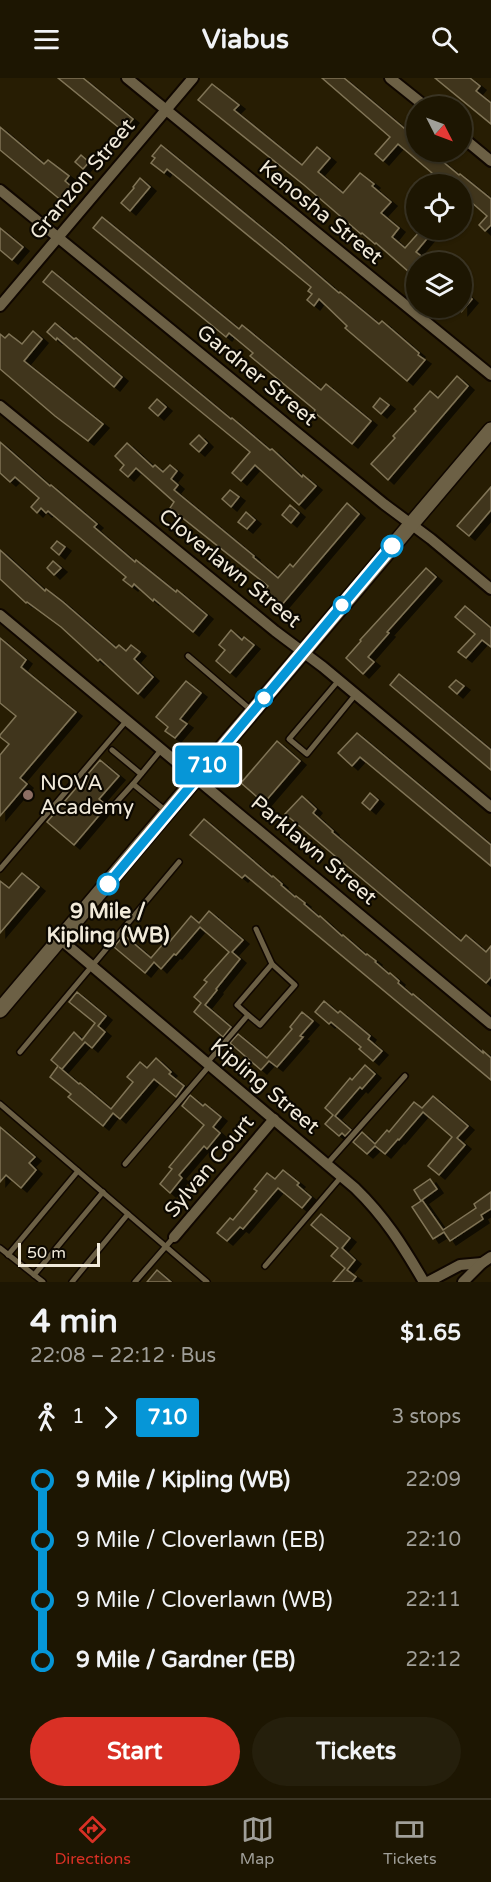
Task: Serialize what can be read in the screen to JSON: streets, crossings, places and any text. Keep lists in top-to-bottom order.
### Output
{
  "streets": {
    "street": [
      "Granzon Street",
      "Kenosha Street",
      "Gardner Street",
      "Cloverlawn Street",
      "Parklawn Street",
      "Kipling Street",
      "Sylvan Court"
    ]
  },
  "crossings": [
    ["Granzon Street", "Kenosha Street"],
    ["Granzon Street", "Gardner Street"],
    ["Kipling Street", "Sylvan Court"]
  ],
  "places": ["NOVA Academy", "9 Mile / Kipling (WB)"],
  "lines": ["bus line 710"],
  "scale_bar": "50 m",
  "north": "bottom right",
  "page": {
    "header": "Viabus",
    "on_map": "710",
    "scale": "50 m",
    "heading": ["4 min", "22:08 – 22:12 · Bus", "$1.65"],
    "legs": ["1", "710", "3 stops"],
    "list": [
      {
        "name": "9 Mile / Kipling (WB)",
        "value": "22:09"
      },
      {
        "name": "9 Mile / Cloverlawn (EB)",
        "value": "22:10"
      },
      {
        "name": "9 Mile / Cloverlawn (WB)",
        "value": "22:11"
      },
      {
        "name": "9 Mile / Gardner (EB)",
        "value": "22:12"
      }
    ],
    "buttons": ["Start", "Tickets"],
    "tabs": ["Directions", "Map", "Tickets"]
  }
}
